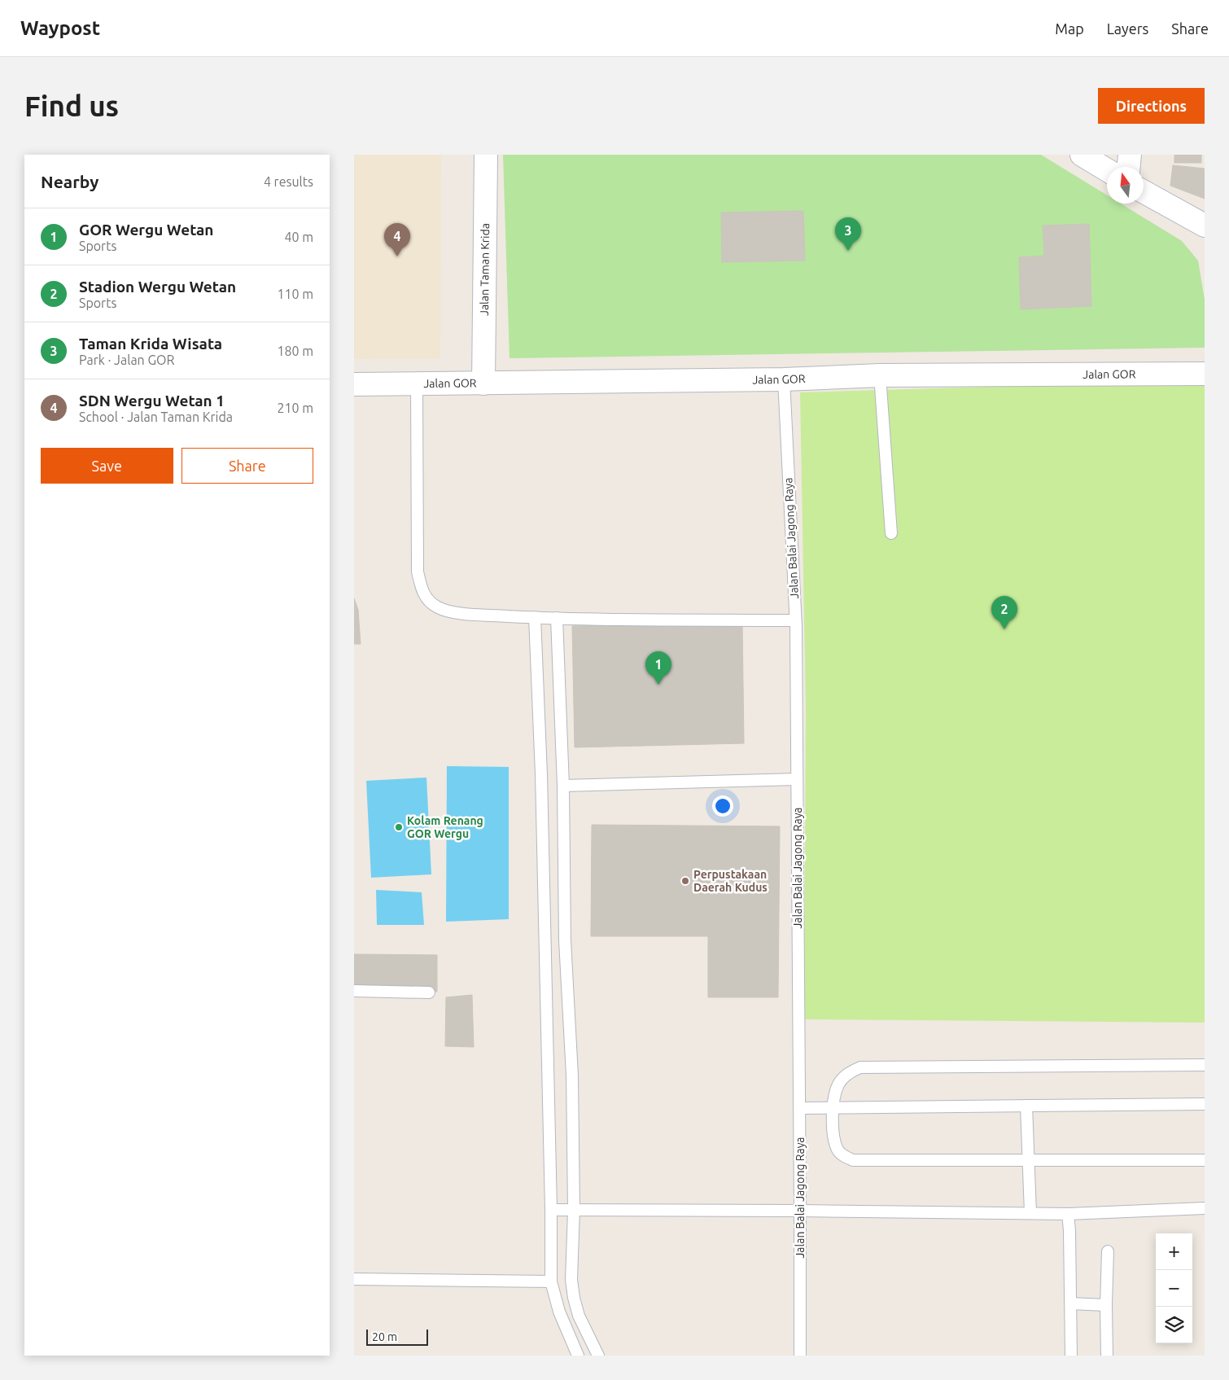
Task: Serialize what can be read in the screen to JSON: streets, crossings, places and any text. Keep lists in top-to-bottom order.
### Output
{
  "streets": {
    "street": ["Jalan Taman Krida", "Jalan GOR"],
    "lane": ["Jalan Balai Jagong Raya"]
  },
  "crossings": [
    ["Jalan Taman Krida", "Jalan GOR"],
    ["Jalan GOR", "Jalan Balai Jagong Raya"]
  ],
  "places": ["Kolam Renang GOR Wergu", "Perpustakaan Daerah Kudus"],
  "scale_bar": "20 m",
  "north": "top",
  "page": {
    "header": "Waypost",
    "nav": ["Map", "Layers", "Share"],
    "buttons": [
      "Directions",
      ["Save", "Share"]
    ],
    "title": "Find us",
    "heading": ["Nearby", "4 results"],
    "list": [
      {
        "mark": "1",
        "name": "GOR Wergu Wetan",
        "note": "Sports",
        "value": "40 m"
      },
      {
        "mark": "2",
        "name": "Stadion Wergu Wetan",
        "note": "Sports",
        "value": "110 m"
      },
      {
        "mark": "3",
        "name": "Taman Krida Wisata",
        "note": "Park · Jalan GOR",
        "value": "180 m"
      },
      {
        "mark": "4",
        "name": "SDN Wergu Wetan 1",
        "note": "School · Jalan Taman Krida",
        "value": "210 m"
      }
    ],
    "pins": [
      "3",
      "4",
      "2",
      "1"
    ],
    "map_buttons": ["+", "−"],
    "scale": "20 m"
  }
}
